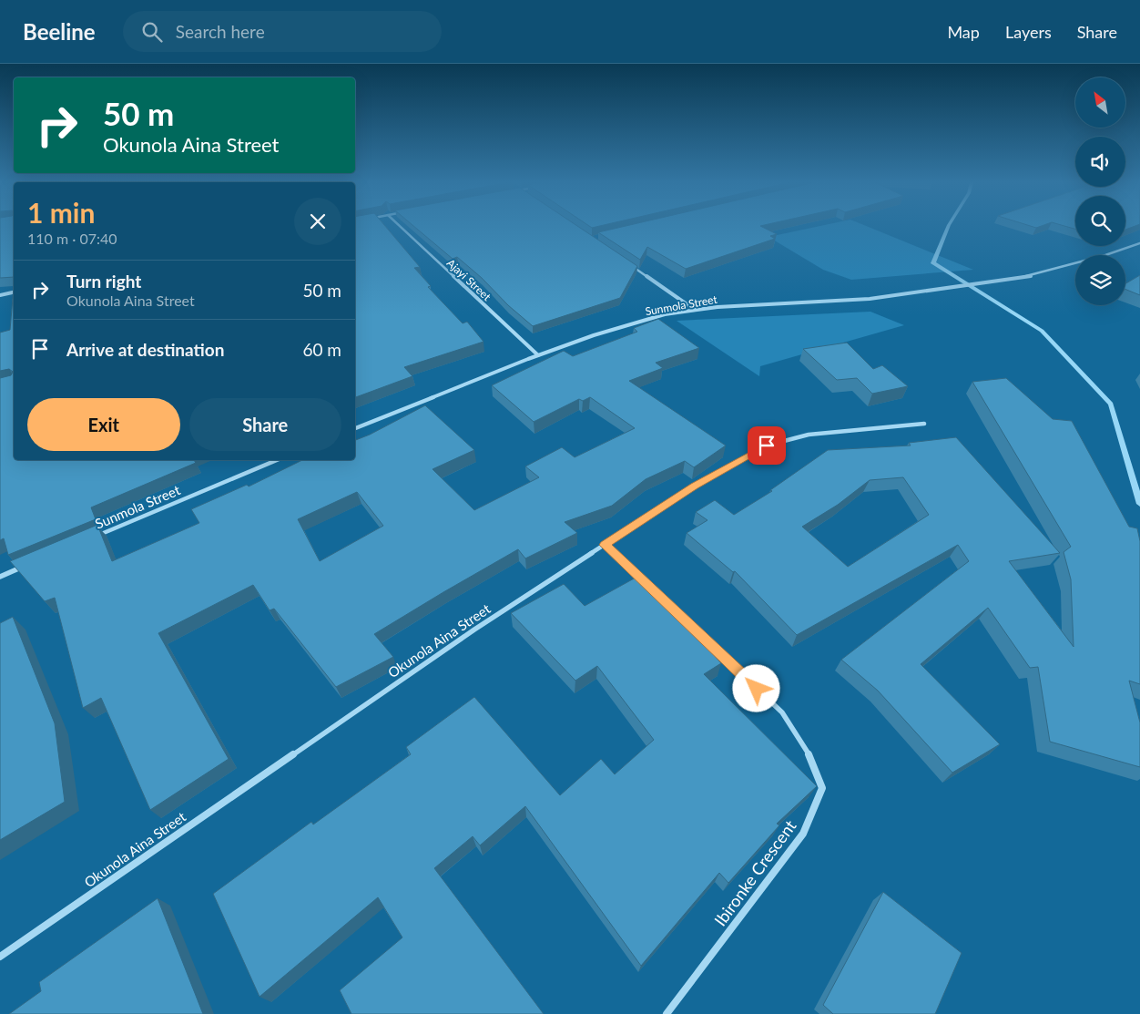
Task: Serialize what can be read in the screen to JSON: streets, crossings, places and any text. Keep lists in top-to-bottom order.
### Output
{
  "streets": {
    "street": [
      "Ajayi Street",
      "Sunmola Street",
      "Okunola Aina Street",
      "Ibironke Crescent"
    ]
  },
  "crossings": [
    ["Ajayi Street", "Sunmola Street"],
    ["Okunola Aina Street", "Ibironke Crescent"]
  ],
  "north": "top left",
  "page": {
    "header": "Beeline",
    "search": "Search here",
    "nav": ["Map", "Layers", "Share"],
    "turn": ["50 m", "Okunola Aina Street"],
    "heading": ["1 min", "110 m · 07:40"],
    "list": [
      {
        "name": "Turn right",
        "note": "Okunola Aina Street",
        "value": "50 m"
      },
      {
        "name": "Arrive at destination",
        "value": "60 m"
      }
    ],
    "buttons": ["Exit", "Share"]
  }
}
